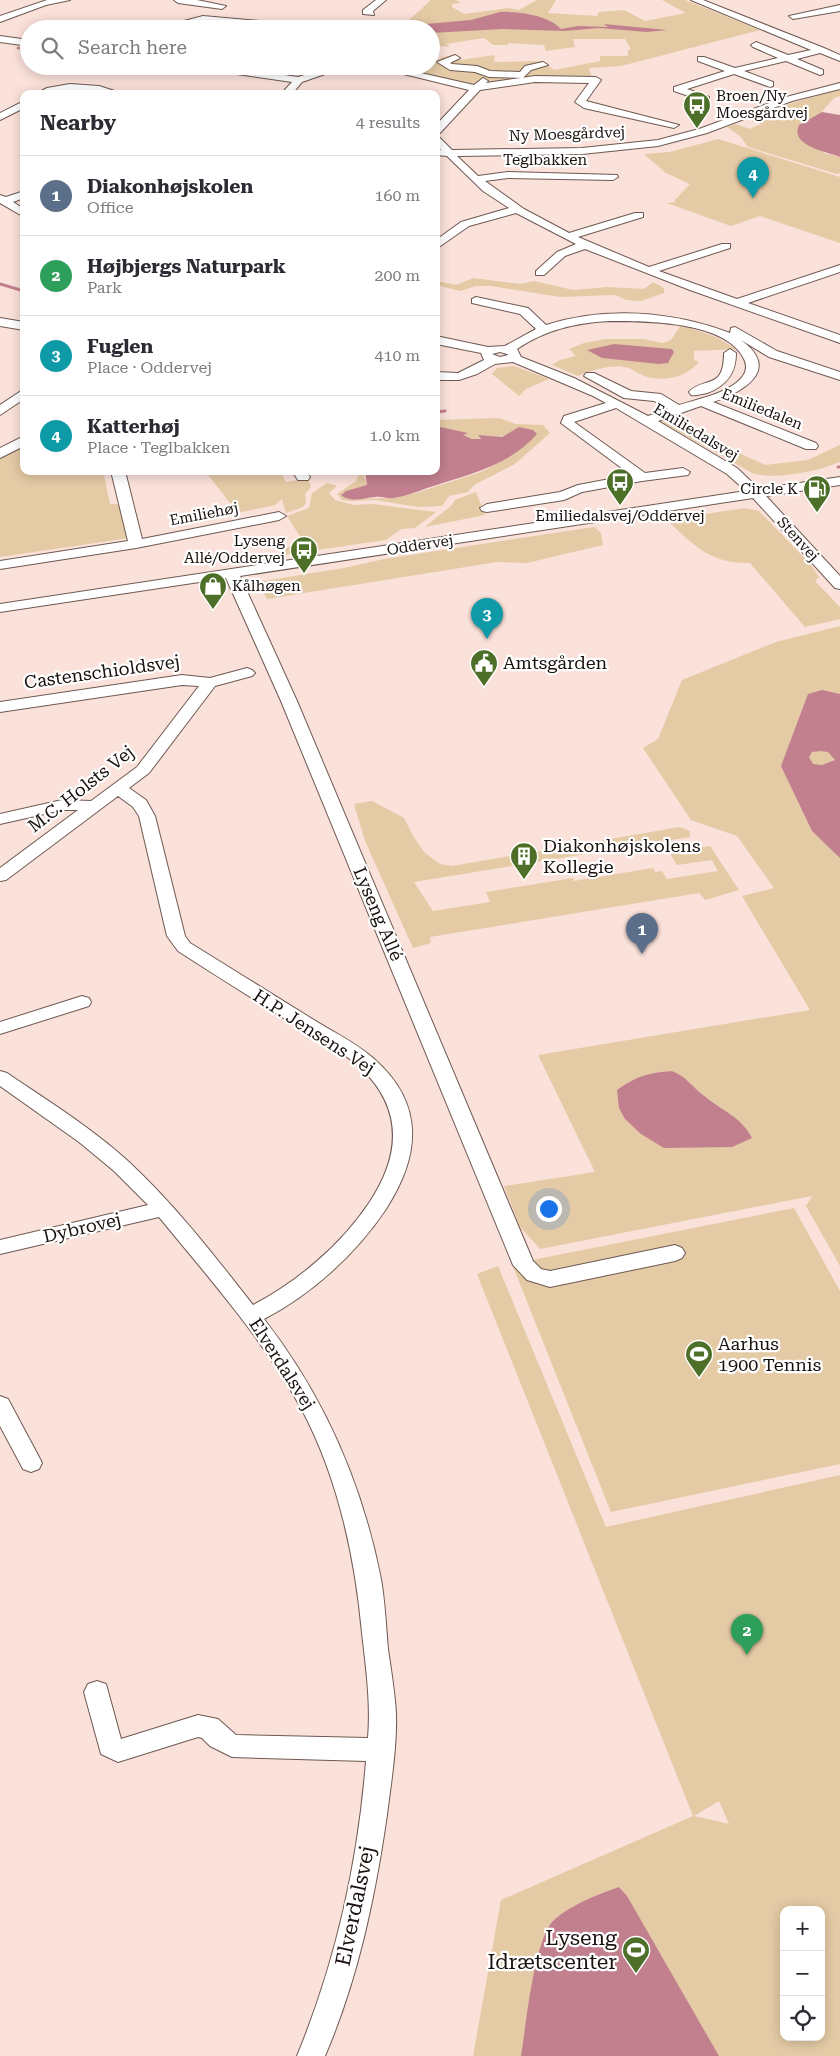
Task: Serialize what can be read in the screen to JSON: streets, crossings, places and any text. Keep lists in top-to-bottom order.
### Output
{
  "streets": {
    "street": [
      "Ny Moesgårdvej",
      "Teglbakken",
      "Emiliedalen",
      "Emiliedalsvej",
      "Emiliehøj",
      "Stenvej",
      "Oddervej",
      "Castenschioldsvej",
      "M.C. Holsts Vej",
      "Lyseng Allé",
      "H.P. Jensens Vej",
      "Dybrovej",
      "Elverdalsvej"
    ]
  },
  "crossings": [
    ["Ny Moesgårdvej", "Teglbakken"],
    ["Emiliedalen", "Emiliedalsvej"],
    ["Emiliedalsvej", "Stenvej"],
    ["Emiliedalsvej", "Oddervej"],
    ["Stenvej", "Oddervej"],
    ["Oddervej", "Lyseng Allé"],
    ["Castenschioldsvej", "M.C. Holsts Vej"],
    ["M.C. Holsts Vej", "H.P. Jensens Vej"],
    ["H.P. Jensens Vej", "Elverdalsvej"],
    ["Dybrovej", "Elverdalsvej"]
  ],
  "places": {
    "bus stop": ["Broen/Ny Moesgårdvej", "Emiliedalsvej/Oddervej", "Lyseng Allé/Oddervej"],
    "fuel station": ["Circle K"],
    "shop": ["Kålhøgen"],
    "public building": ["Amtsgården"],
    "building": ["Diakonhøjskolens Kollegie"],
    "sports": ["Aarhus 1900 Tennis", "Lyseng Idrætscenter"]
  },
  "page": {
    "search": "Search here",
    "heading": ["Nearby", "4 results"],
    "list": [
      {
        "mark": "1",
        "name": "Diakonhøjskolen",
        "note": "Office",
        "value": "160 m"
      },
      {
        "mark": "2",
        "name": "Højbjergs Naturpark",
        "note": "Park",
        "value": "200 m"
      },
      {
        "mark": "3",
        "name": "Fuglen",
        "note": "Place · Oddervej",
        "value": "410 m"
      },
      {
        "mark": "4",
        "name": "Katterhøj",
        "note": "Place · Teglbakken",
        "value": "1.0 km"
      }
    ],
    "pins": [
      "4",
      "3",
      "1",
      "2"
    ],
    "map_buttons": ["+", "−"]
  }
}
